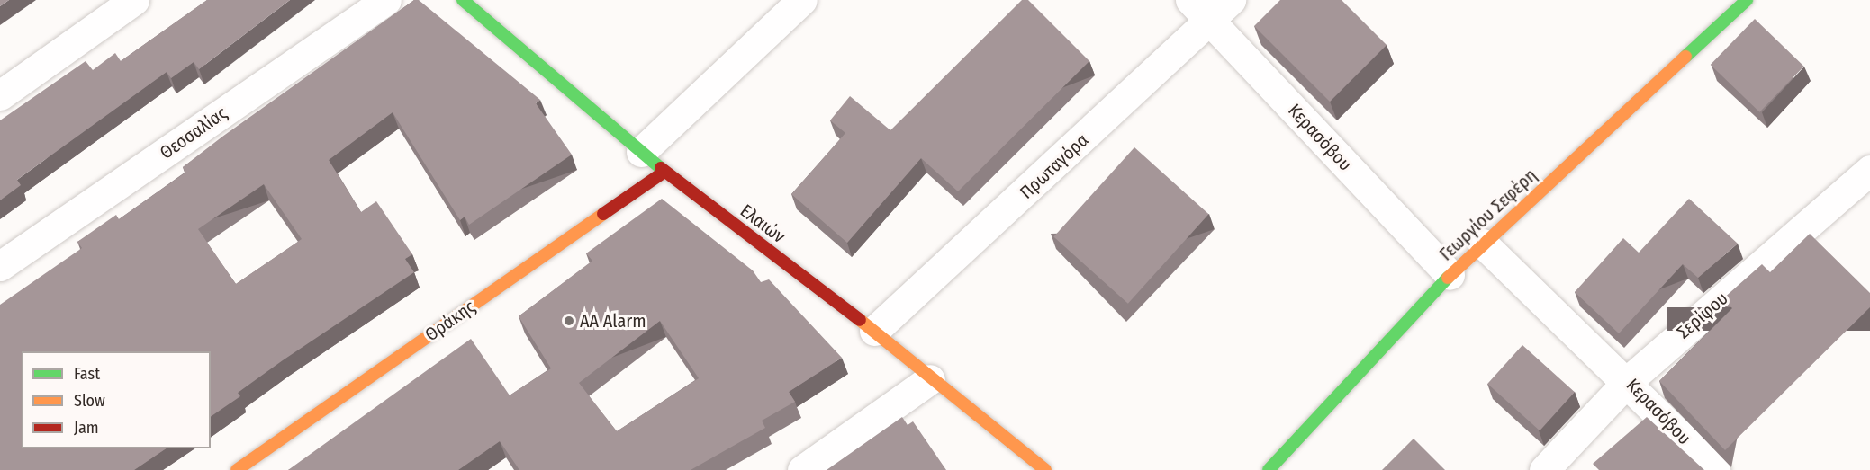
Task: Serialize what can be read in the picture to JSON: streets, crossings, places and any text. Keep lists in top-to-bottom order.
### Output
{
  "streets": {
    "street": [
      "Θεσσαλίας",
      "Κερασόβου",
      "Πρωταγόρα",
      "Γεωργίου Σεφέρη",
      "Ελαιών",
      "Σερίφου",
      "Θράκης"
    ]
  },
  "crossings": [
    ["Κερασόβου", "Πρωταγόρα"],
    ["Κερασόβου", "Γεωργίου Σεφέρη"],
    ["Κερασόβου", "Σερίφου"],
    ["Πρωταγόρα", "Ελαιών"],
    ["Ελαιών", "Θράκης"]
  ],
  "places": ["AA Alarm"],
  "legend": ["Fast", "Slow", "Jam"]
}
